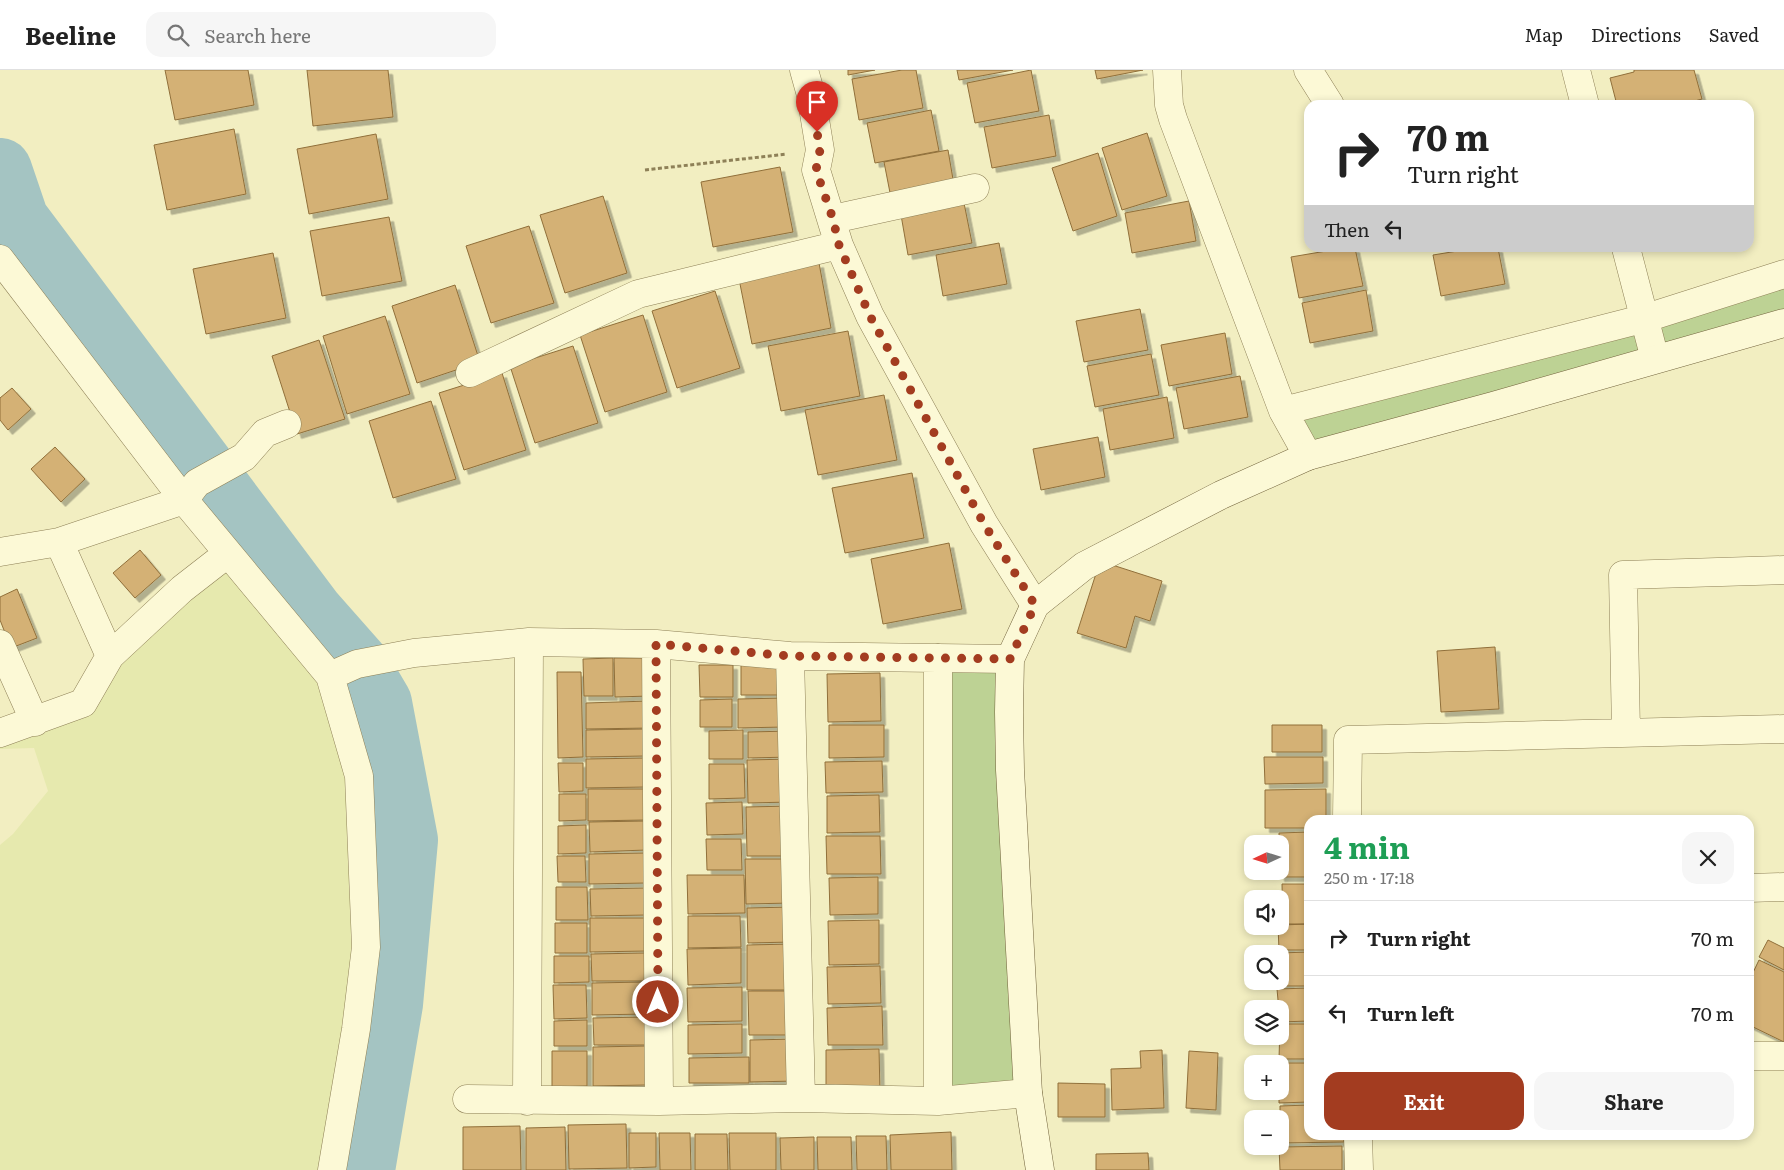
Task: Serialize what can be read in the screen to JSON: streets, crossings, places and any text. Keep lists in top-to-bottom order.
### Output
{
  "north": "left",
  "page": {
    "header": "Beeline",
    "search": "Search here",
    "nav": ["Map", "Directions", "Saved"],
    "turn": ["70 m", "Turn right"],
    "then": "Then",
    "heading": ["4 min", "250 m · 17:18"],
    "map_buttons": ["+", "−"],
    "list": [
      {
        "name": "Turn right",
        "value": "70 m"
      },
      {
        "name": "Turn left",
        "value": "70 m"
      }
    ],
    "buttons": ["Exit", "Share"]
  }
}
